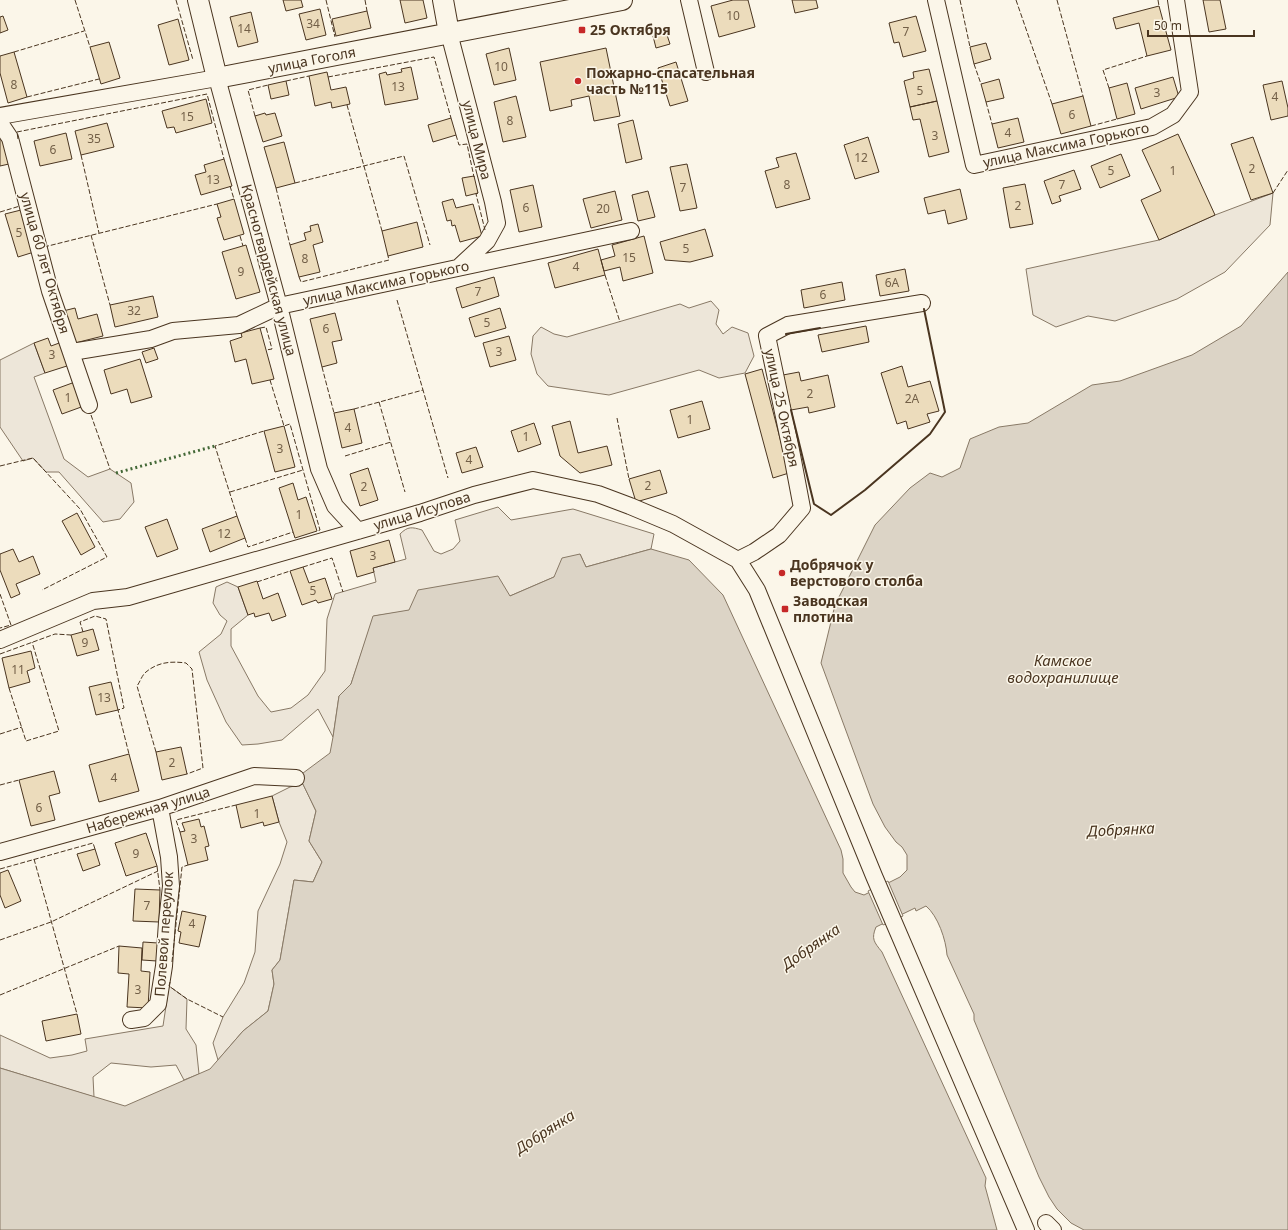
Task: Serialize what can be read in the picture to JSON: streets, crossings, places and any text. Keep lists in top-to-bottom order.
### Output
{
  "streets": {
    "main road": ["улица Гоголя", "улица Мира", "Красногвардейская улица"],
    "street": [
      "улица Максима Горького",
      "улица 60 лет Октября",
      "улица 25 Октября",
      "улица Исупова",
      "Набережная улица",
      "Полевой переулок"
    ]
  },
  "crossings": [
    ["улица Гоголя", "улица Мира"],
    ["улица Гоголя", "Красногвардейская улица"],
    ["улица Мира", "улица Максима Горького"],
    ["улица Максима Горького", "улица 60 лет Октября"],
    ["улица Максима Горького", "Красногвардейская улица"],
    ["Красногвардейская улица", "улица Исупова"],
    ["улица 25 Октября", "улица Исупова"],
    ["Набережная улица", "Полевой переулок"]
  ],
  "water": ["Камское водохранилище", "Добрянка"],
  "places": {
    "transit": ["25 Октября", "Заводская плотина"],
    "other": ["Пожарно-спасательная часть №115", "Добрячок у верстового столба"]
  },
  "house_numbers": [
    "10",
    "34",
    "14",
    "7",
    "10",
    "8",
    "13",
    "5",
    "3",
    "4",
    "6",
    "15",
    "8",
    "4",
    "3",
    "35",
    "6",
    "12",
    "2",
    "5",
    "1",
    "13",
    "8",
    "7",
    "7",
    "2",
    "6",
    "20",
    "5",
    "5",
    "15",
    "8",
    "4",
    "9",
    "6А",
    "7",
    "6",
    "32",
    "5",
    "6",
    "3",
    "3",
    "2",
    "1",
    "2А",
    "1",
    "4",
    "1",
    "3",
    "4",
    "2",
    "2",
    "1",
    "12",
    "3",
    "5",
    "9",
    "11",
    "13",
    "2",
    "4",
    "6",
    "1",
    "3",
    "9",
    "7",
    "4",
    "3"
  ],
  "scale_bar": "50 m"
}
